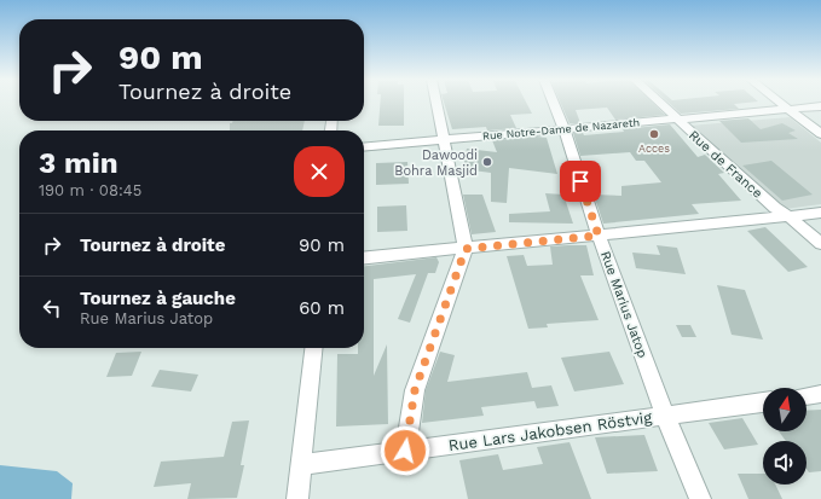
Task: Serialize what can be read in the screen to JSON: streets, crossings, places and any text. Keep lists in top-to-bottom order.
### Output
{
  "streets": {
    "street": [
      "Rue Notre-Dame de Nazareth",
      "Rue de France",
      "Rue Marius Jatop",
      "Rue Lars Jakobsen Röstvig"
    ]
  },
  "crossings": [
    ["Rue Notre-Dame de Nazareth", "Rue de France"],
    ["Rue Notre-Dame de Nazareth", "Rue Marius Jatop"],
    ["Rue Marius Jatop", "Rue Lars Jakobsen Röstvig"]
  ],
  "places": ["Acces", "Dawoodi Bohra Masjid"],
  "north": "top",
  "page": {
    "turn": ["90 m", "Tournez à droite"],
    "heading": ["3 min", "190 m · 08:45"],
    "list": [
      {
        "name": "Tournez à droite",
        "value": "90 m"
      },
      {
        "name": "Tournez à gauche",
        "note": "Rue Marius Jatop",
        "value": "60 m"
      }
    ]
  }
}
